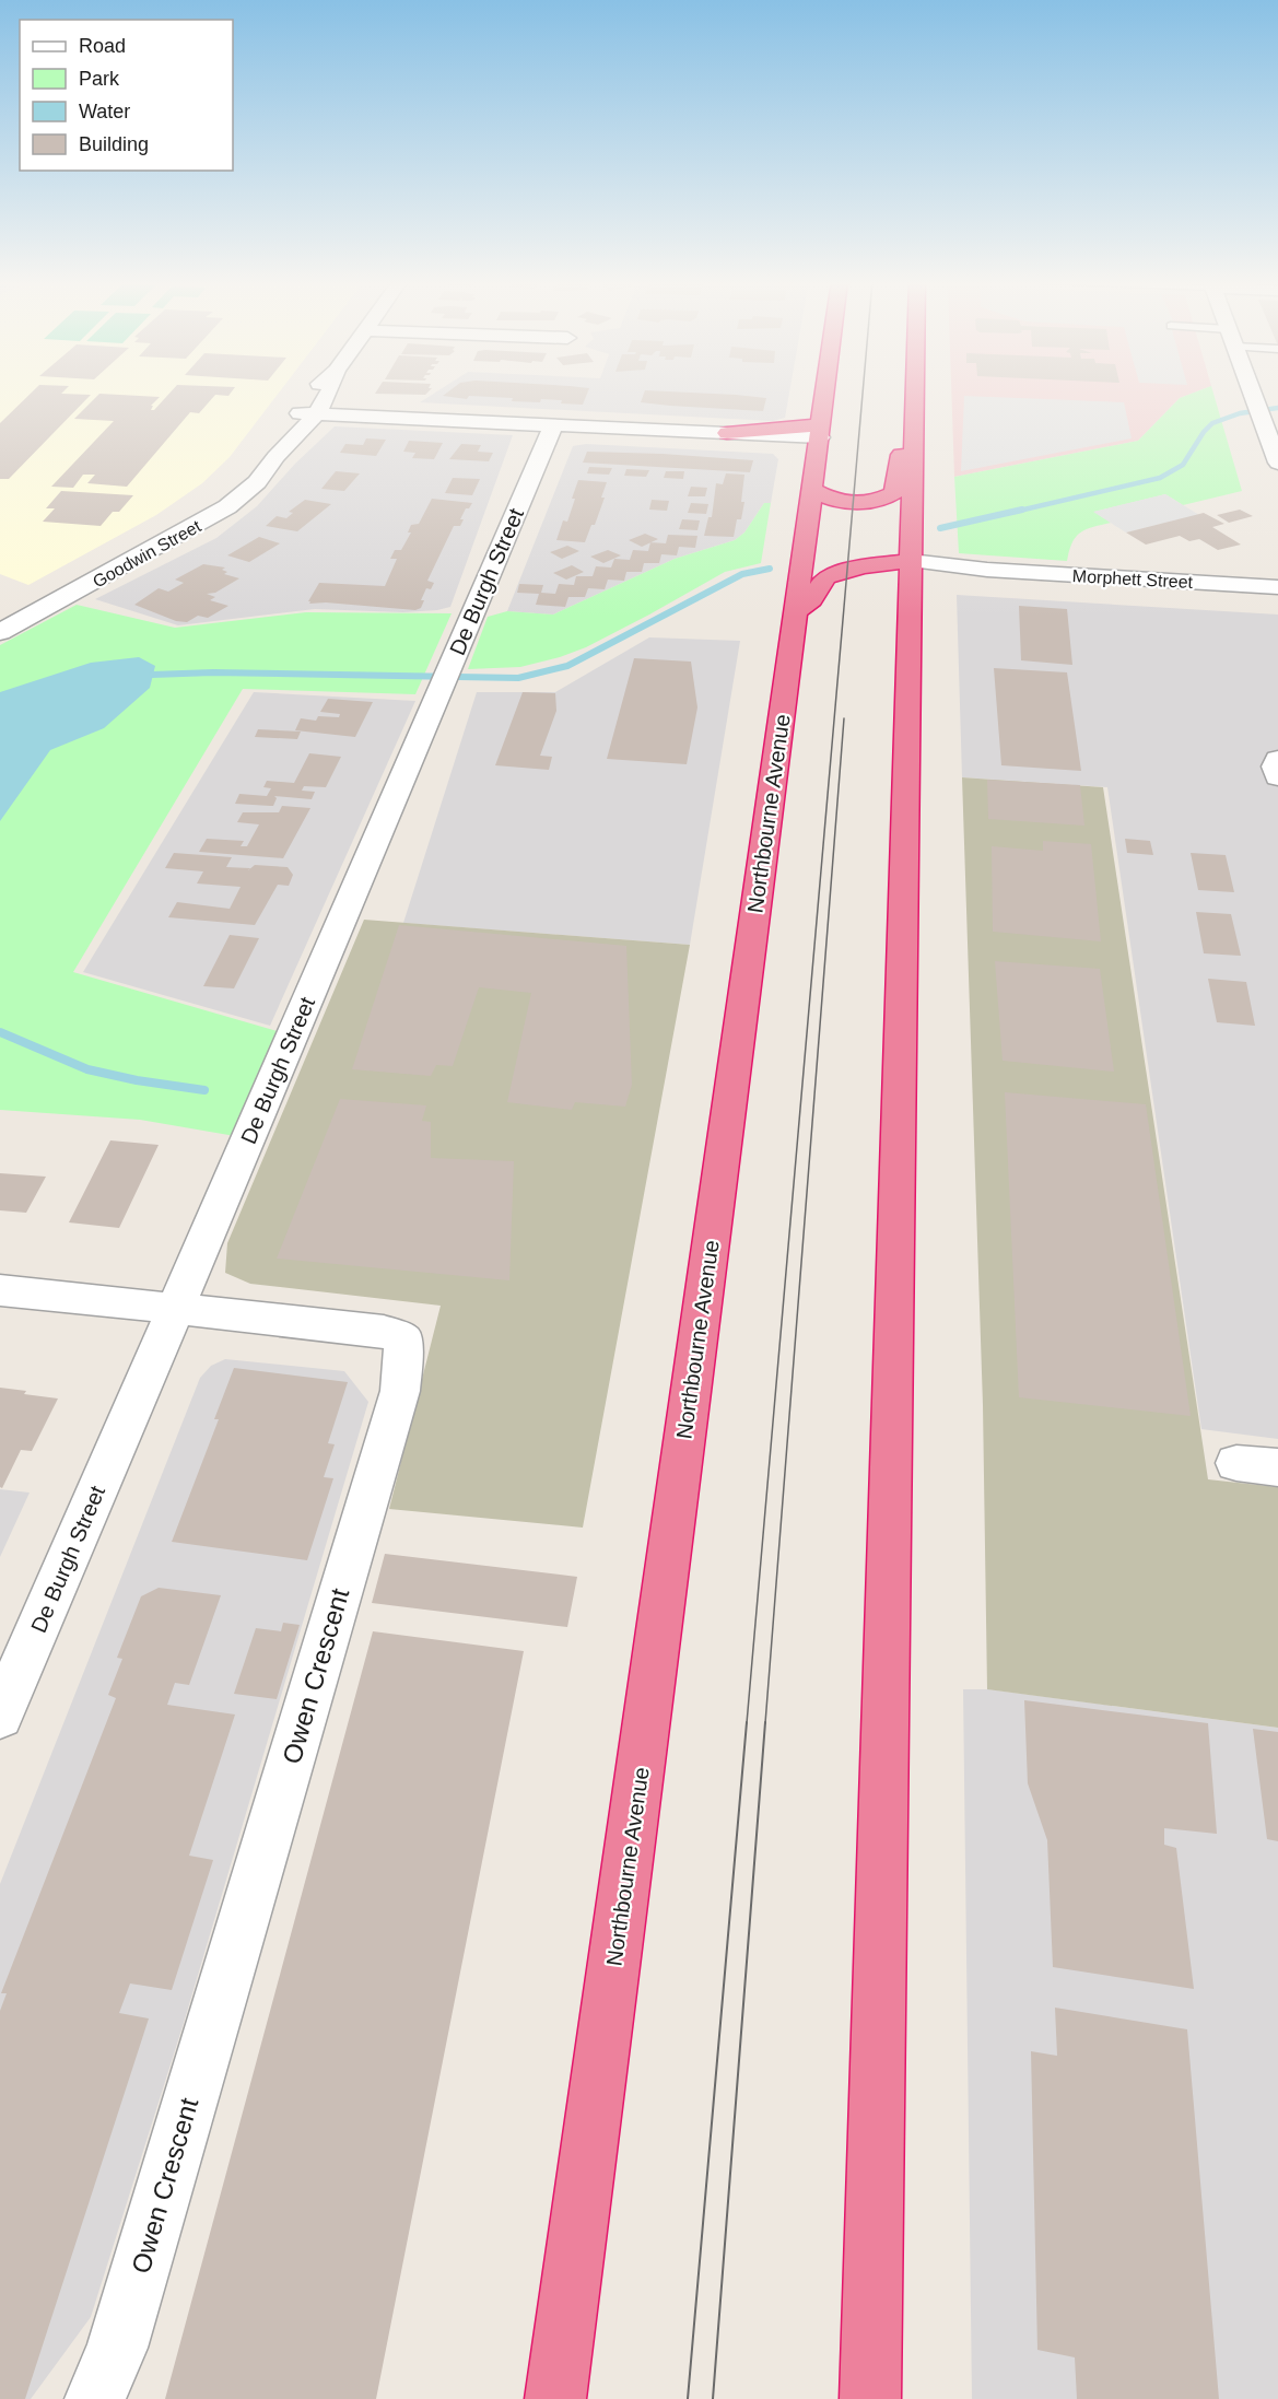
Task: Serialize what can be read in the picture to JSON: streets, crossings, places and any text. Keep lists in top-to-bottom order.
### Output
{
  "streets": {
    "highway": ["Northbourne Avenue"],
    "street": [
      "Goodwin Street",
      "Morphett Street",
      "De Burgh Street",
      "Owen Crescent"
    ]
  },
  "crossings": [
    ["De Burgh Street", "Owen Crescent"]
  ],
  "legend": [
    "Road",
    "Park",
    "Water",
    "Building"
  ]
}
